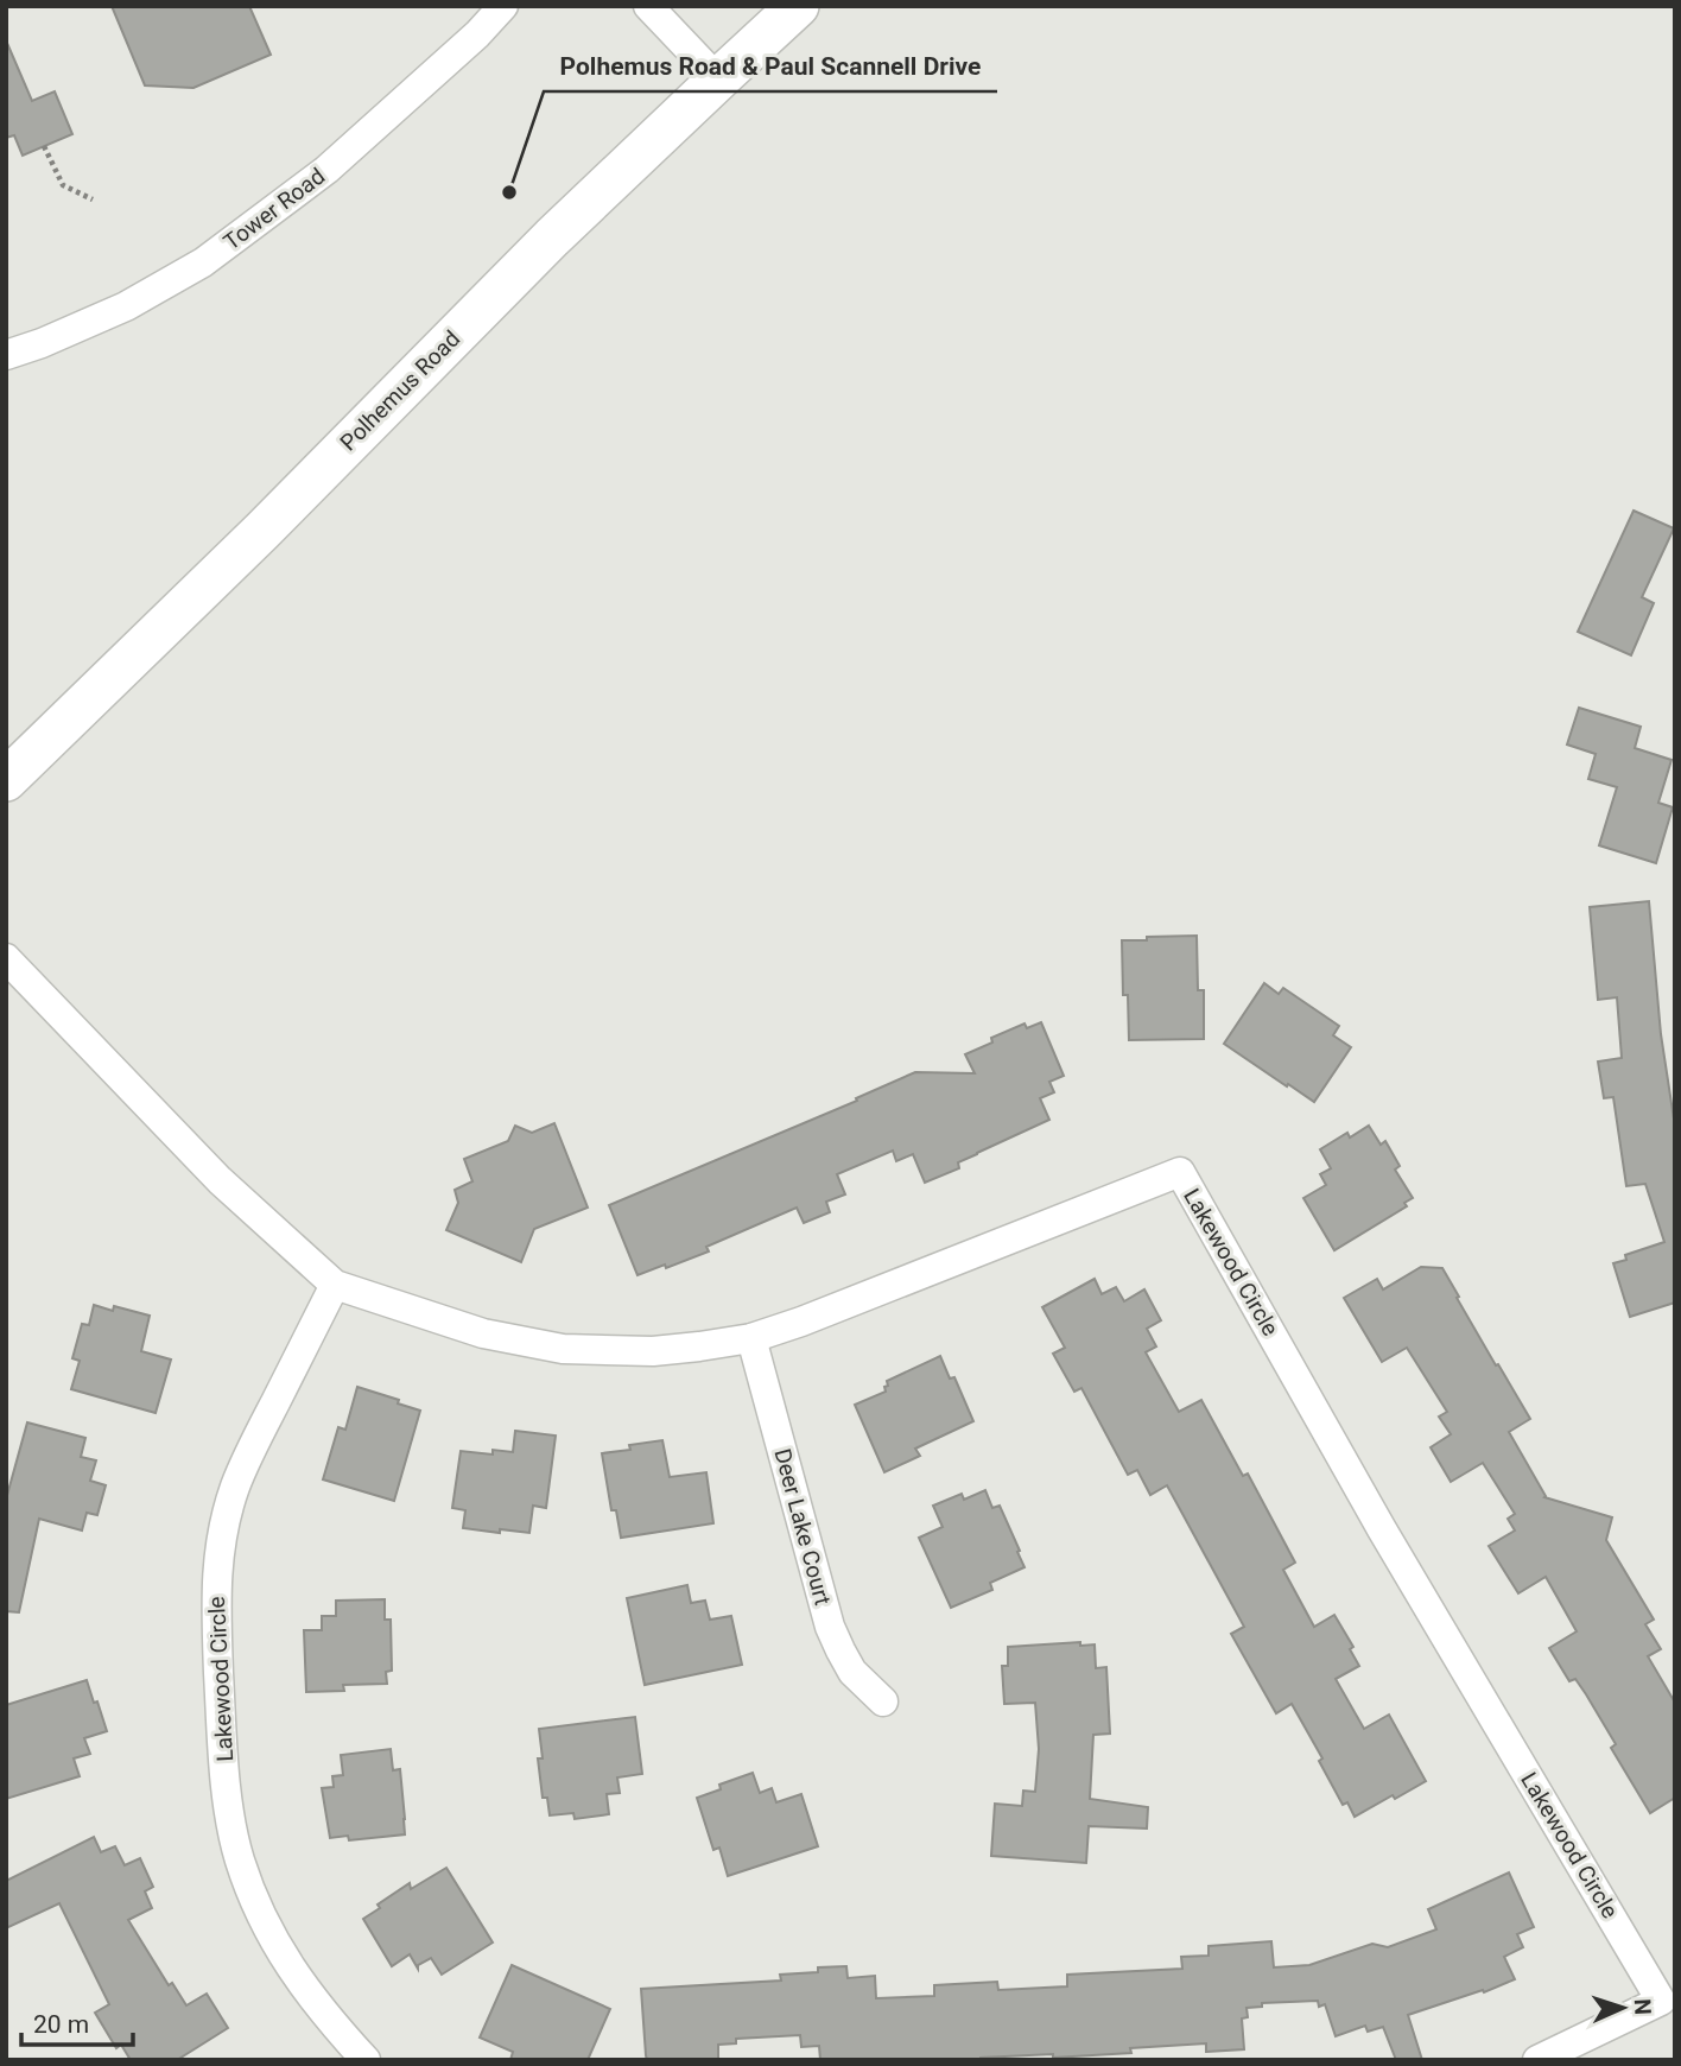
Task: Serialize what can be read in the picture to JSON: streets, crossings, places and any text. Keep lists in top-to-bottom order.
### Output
{
  "streets": {
    "main road": ["Polhemus Road"],
    "street": ["Tower Road", "Lakewood Circle", "Deer Lake Court"]
  },
  "crossings": [
    ["Lakewood Circle", "Deer Lake Court"]
  ],
  "places": ["Polhemus Road & Paul Scannell Drive"],
  "scale_bar": "20 m",
  "north": "right"
}
